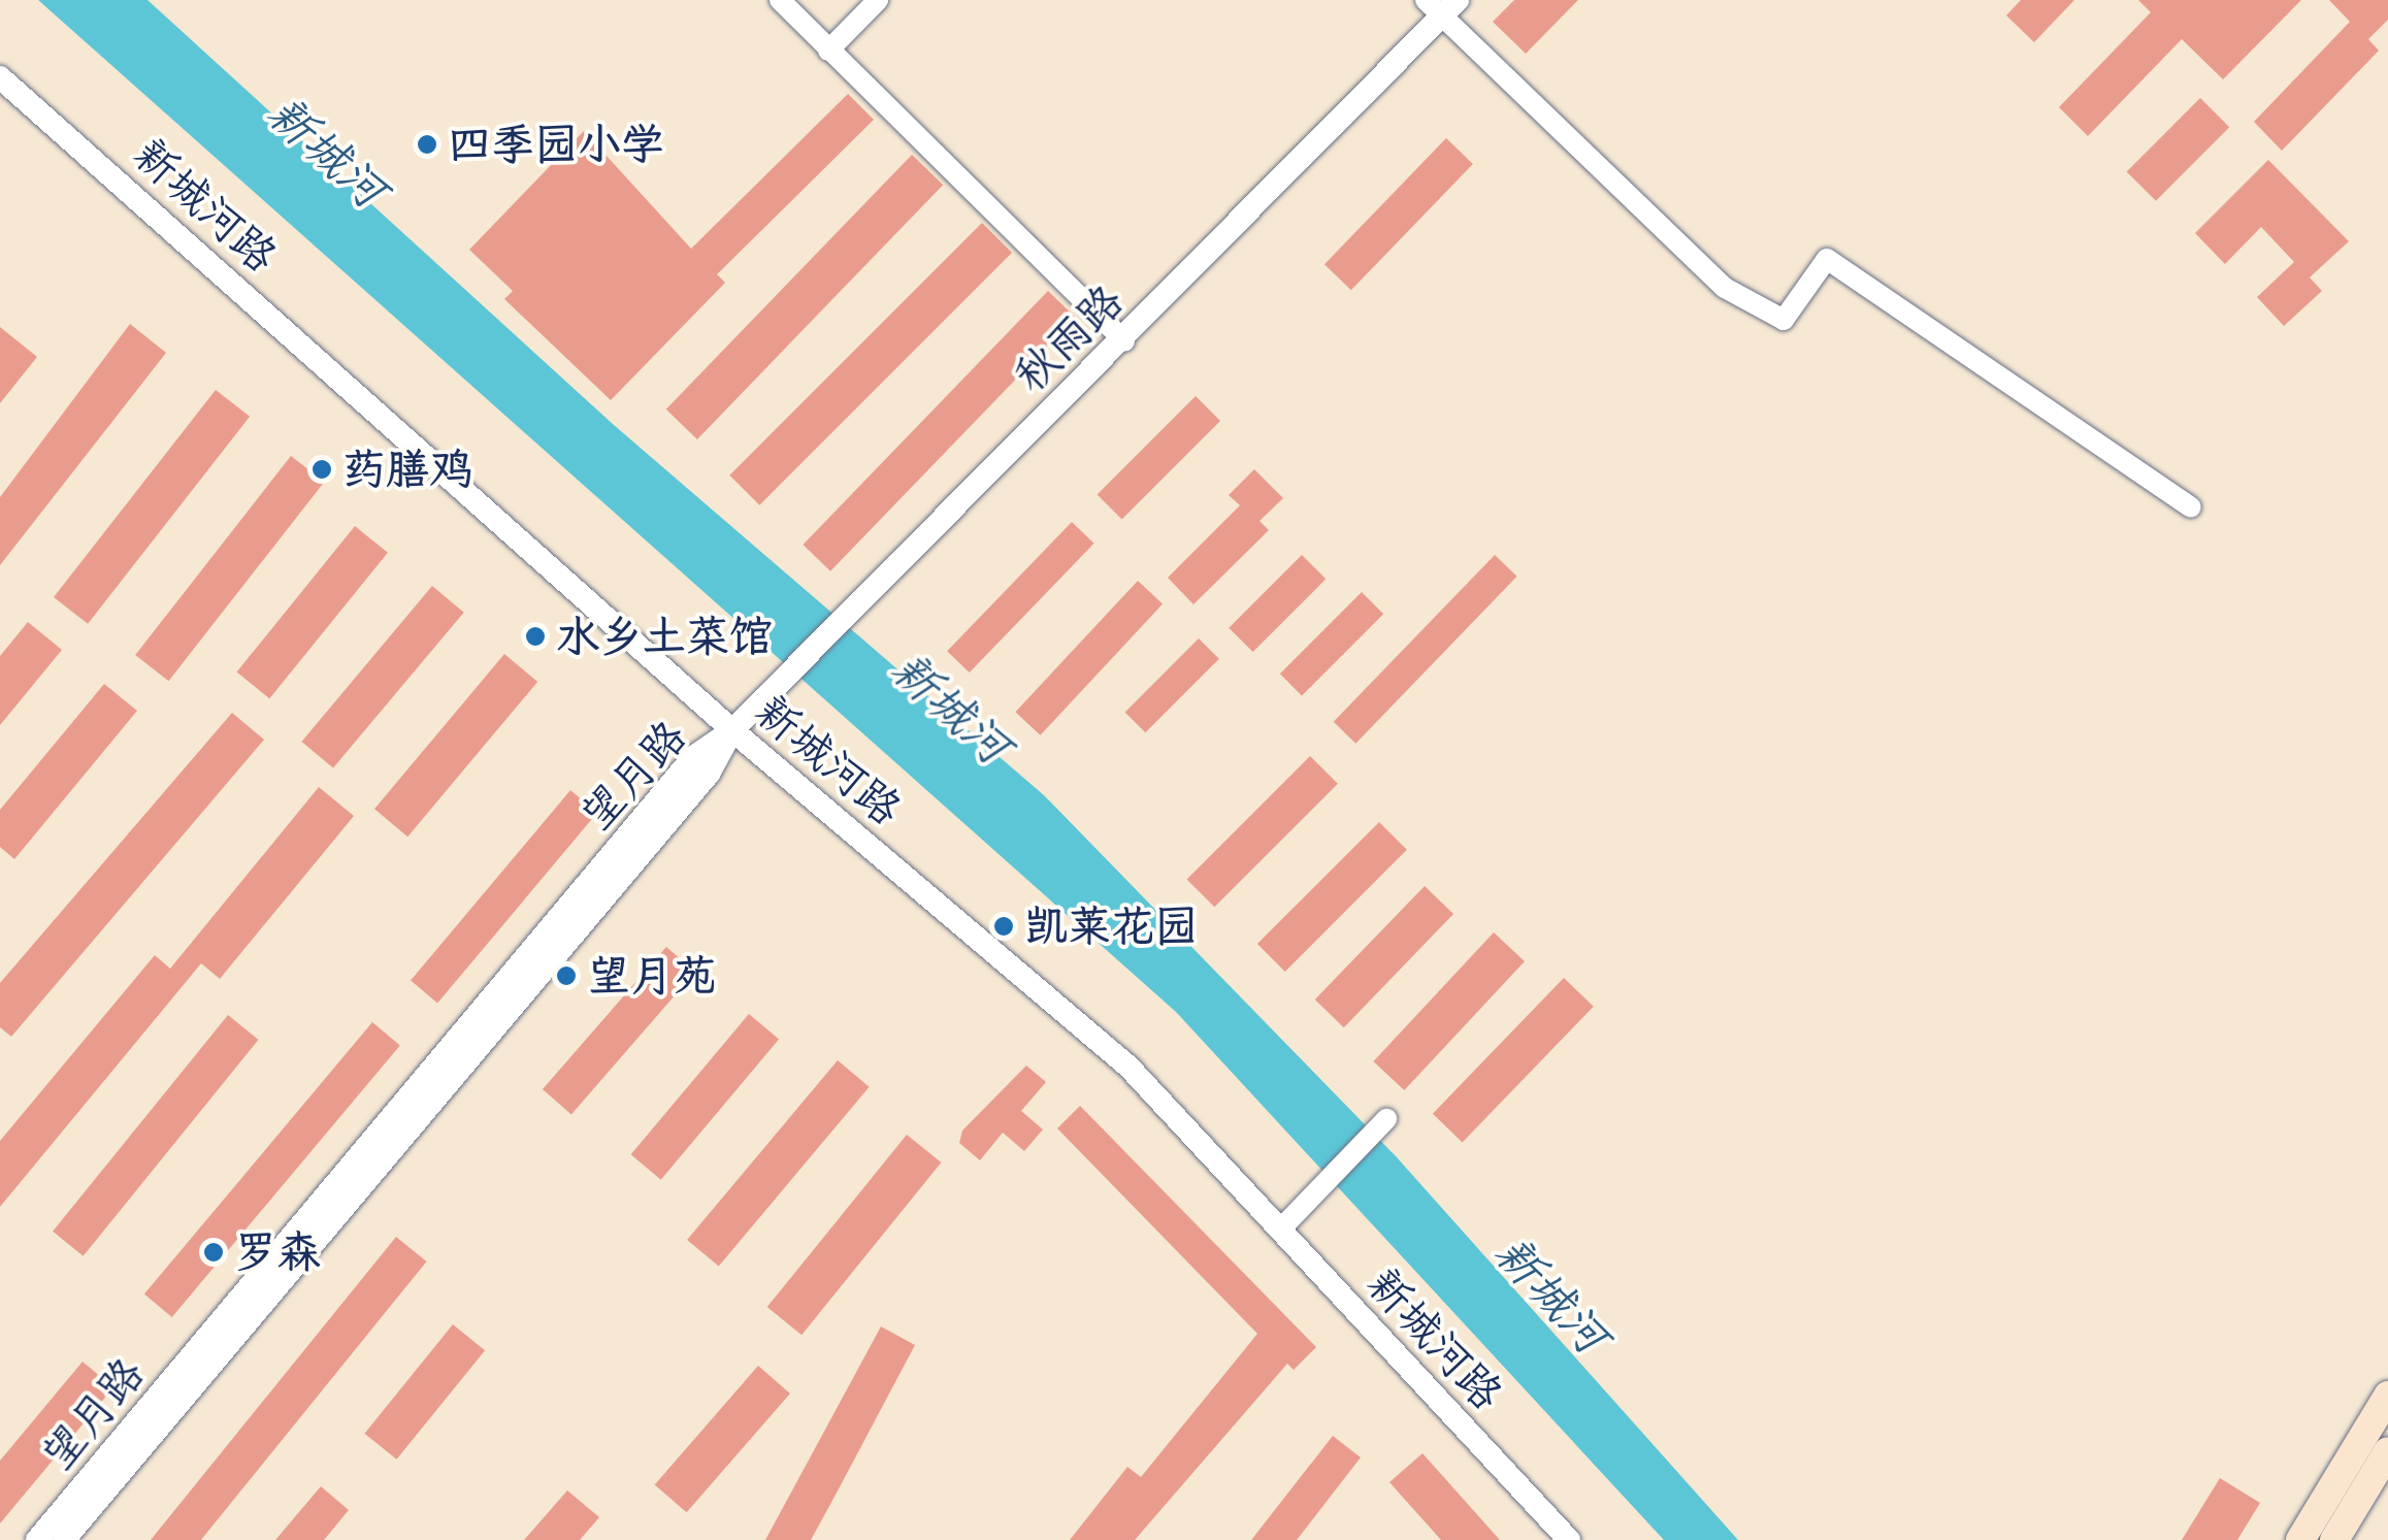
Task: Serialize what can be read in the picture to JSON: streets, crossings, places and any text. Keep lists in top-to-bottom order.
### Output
{
  "streets": {
    "street": ["新城河路", "秋雨路", "望月路"]
  },
  "crossings": [
    ["新城河路", "秋雨路"],
    ["新城河路", "望月路"],
    ["秋雨路", "望月路"]
  ],
  "water": ["新城河"],
  "places": [
    "四季园小学",
    "药膳鸡",
    "水乡土菜馆",
    "凯莱花园",
    "望月苑",
    "罗森"
  ]
}
